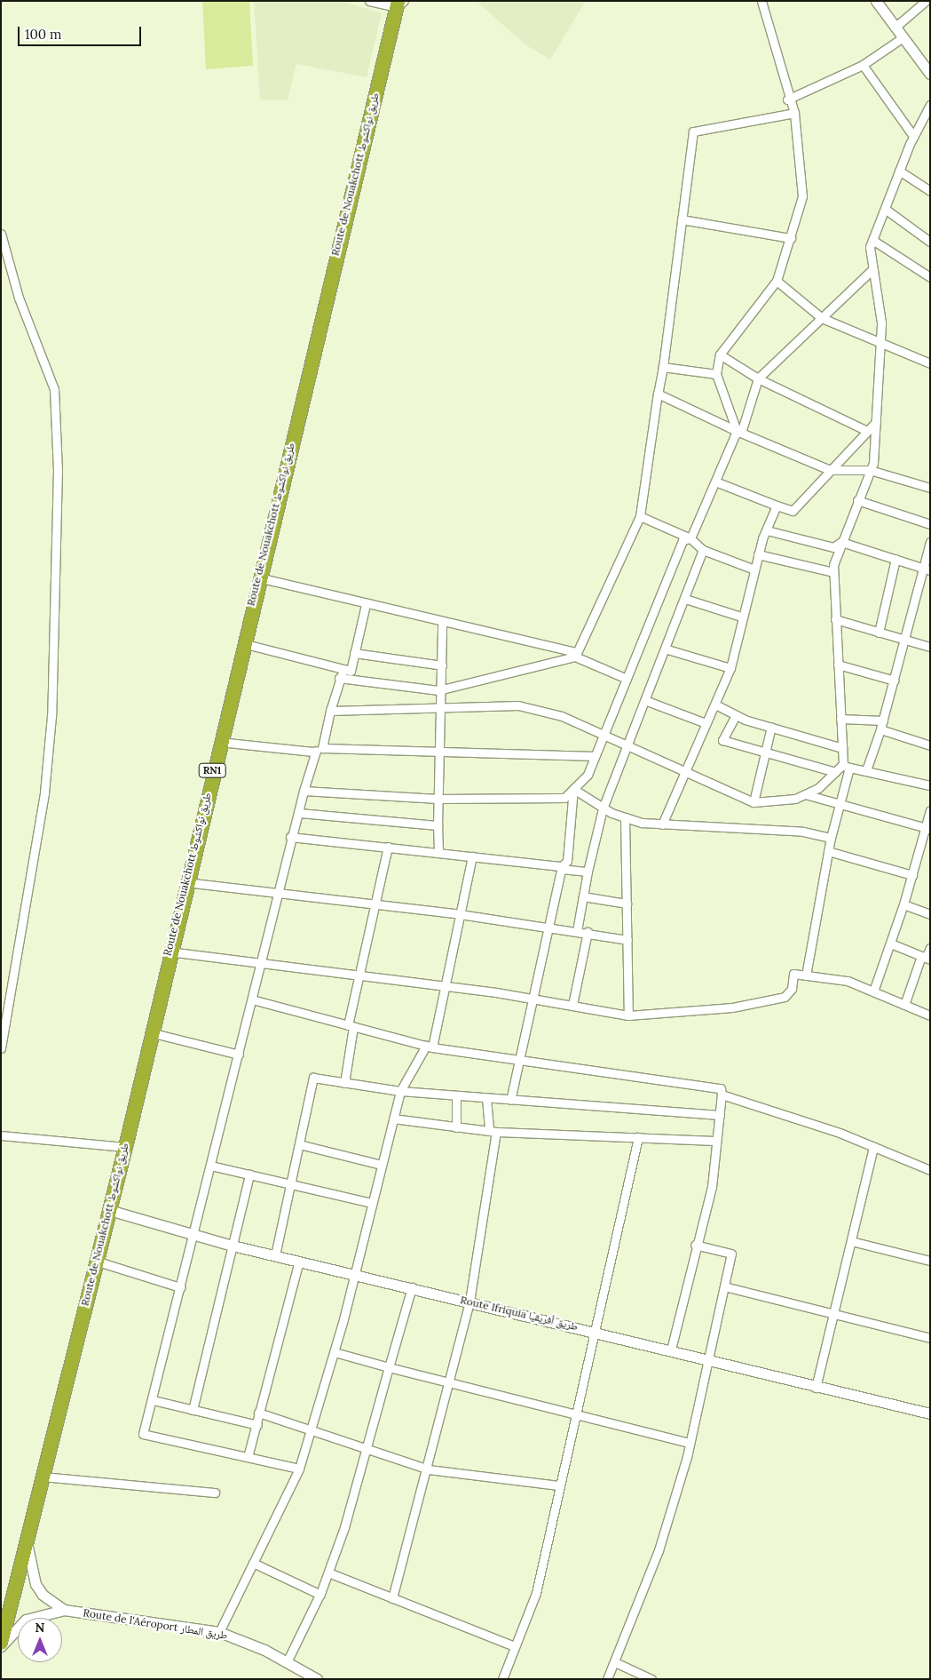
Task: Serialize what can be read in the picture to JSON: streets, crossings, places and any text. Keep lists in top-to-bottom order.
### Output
{
  "streets": {
    "highway": ["Route de Nouakchott طريق نواكشوط", "RN1"],
    "street": ["Route Ifriquia طريق أفريقيا", "Route de l'Aéroport طريق المطار"]
  },
  "crossings": [
    ["Route de Nouakchott طريق نواكشوط", "Route Ifriquia طريق أفريقيا"],
    ["Route de Nouakchott طريق نواكشوط", "Route de l'Aéroport طريق المطار"]
  ],
  "scale_bar": "100 m",
  "north": "top"
}
